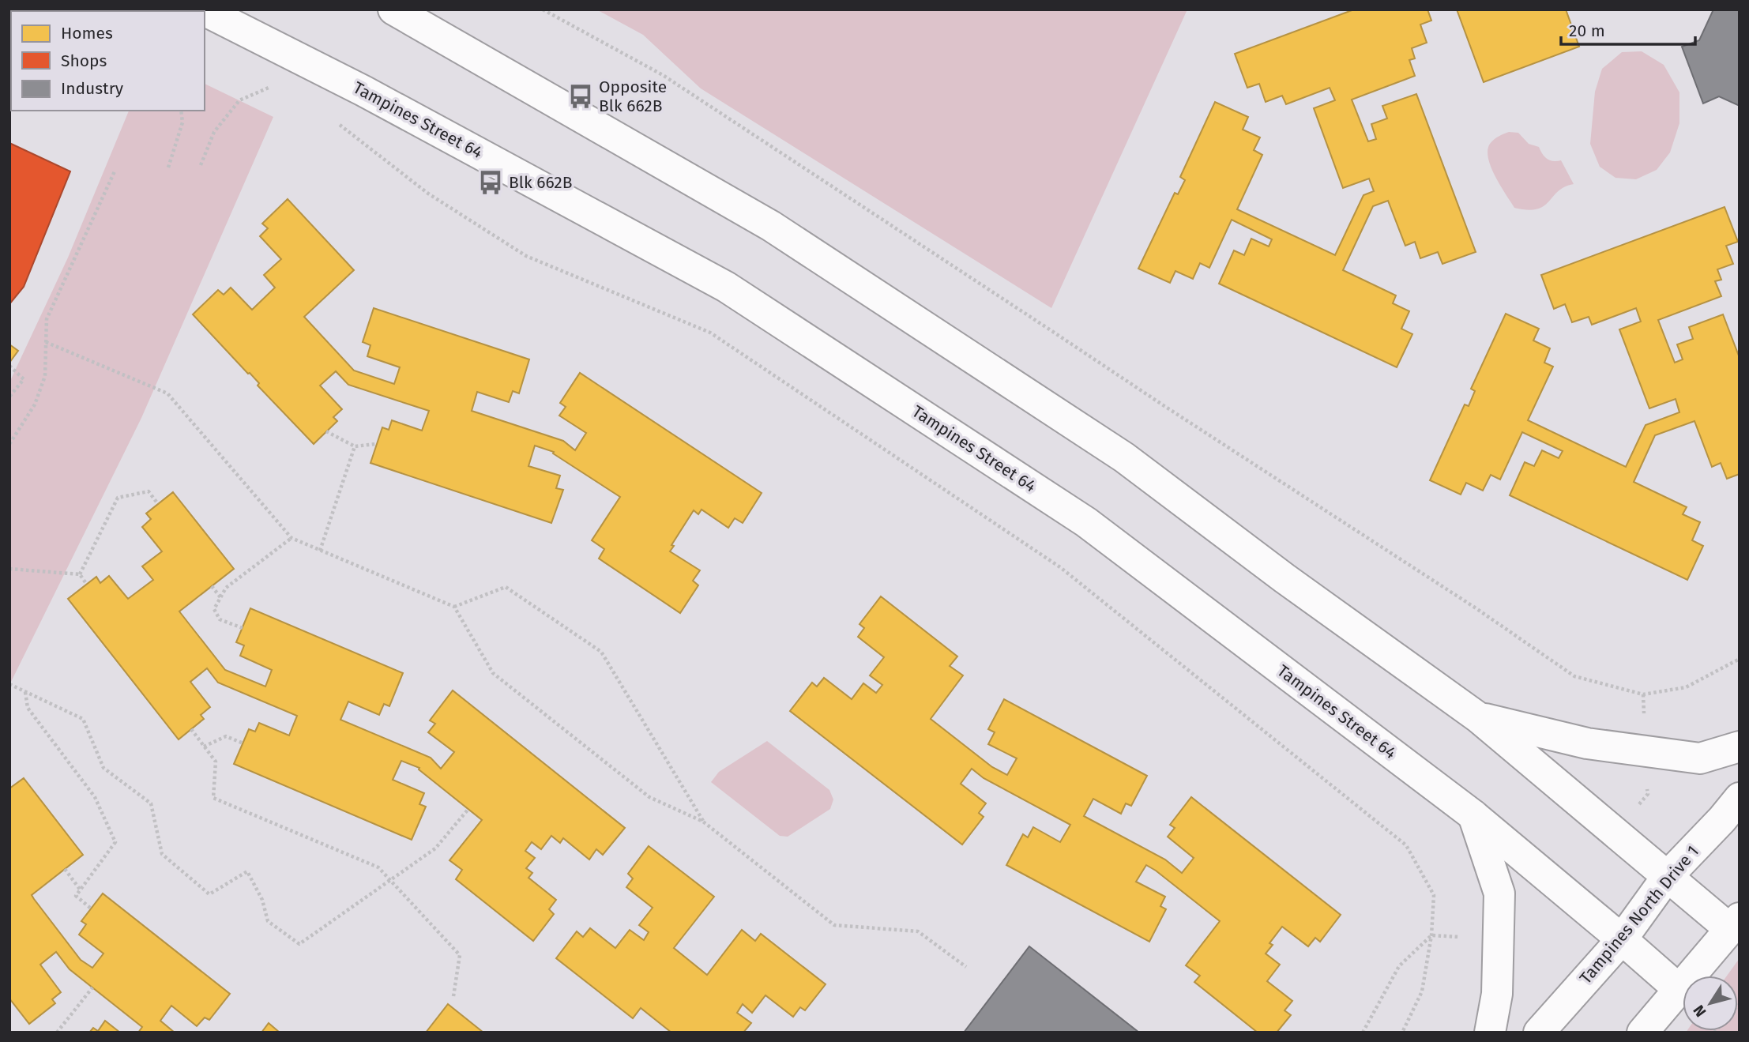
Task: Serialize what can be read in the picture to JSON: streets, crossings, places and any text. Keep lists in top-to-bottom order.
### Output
{
  "streets": {
    "street": ["Tampines Street 64", "Tampines North Drive 1"]
  },
  "crossings": [
    ["Tampines Street 64", "Tampines North Drive 1"]
  ],
  "places": {
    "bus stop": ["Opposite Blk 662B", "Blk 662B"]
  },
  "legend": ["Homes", "Shops", "Industry"],
  "scale_bar": "20 m",
  "north": "bottom left"
}
